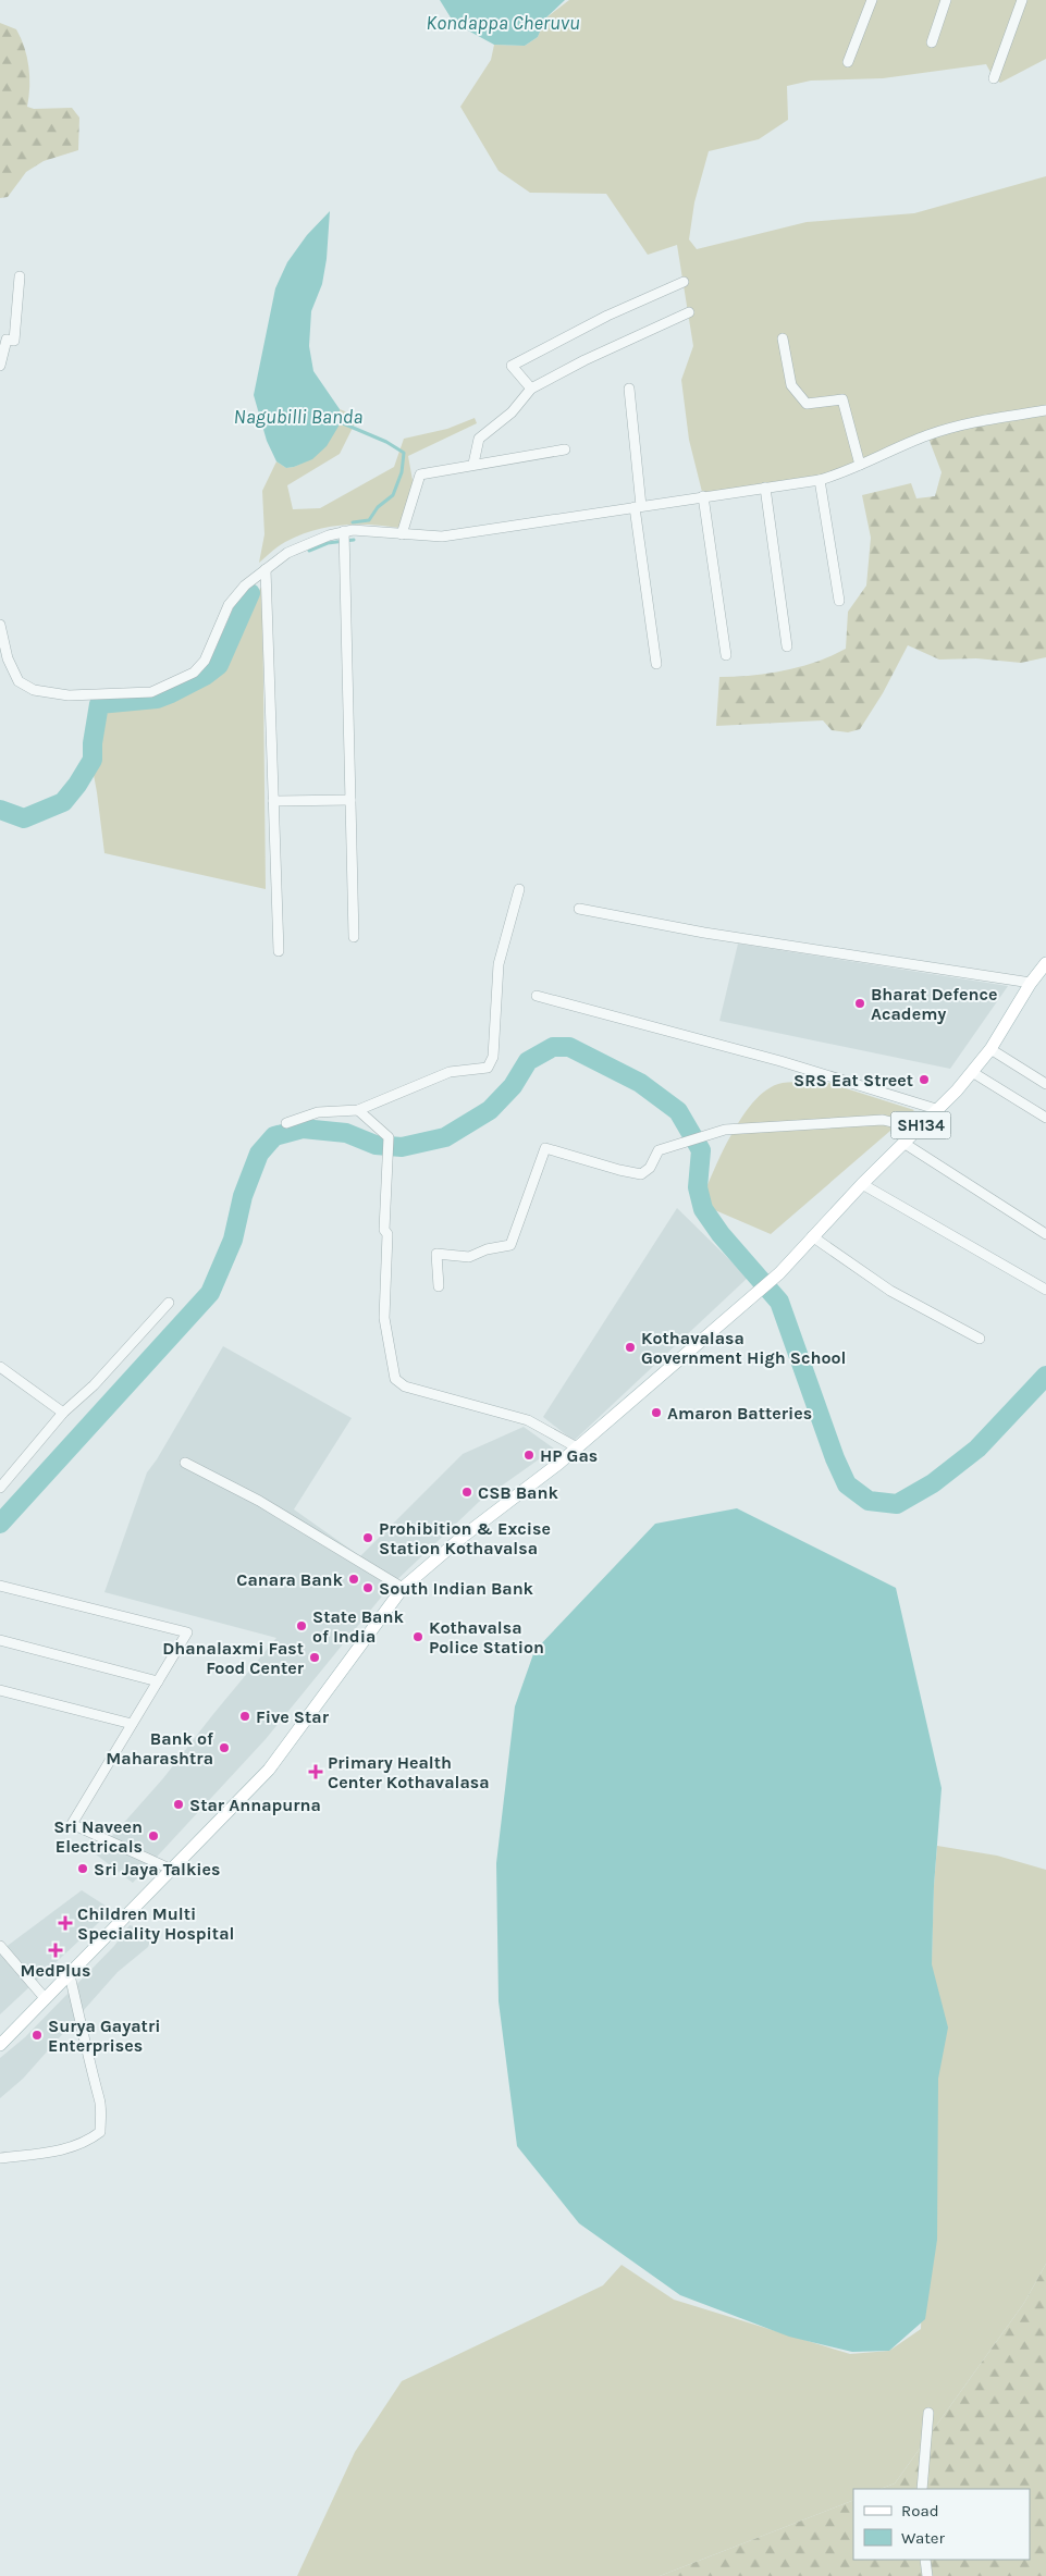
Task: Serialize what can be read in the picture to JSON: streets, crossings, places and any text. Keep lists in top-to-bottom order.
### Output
{
  "streets": {
    "main road": ["SH134"]
  },
  "water": ["Kondappa Cheruvu", "Nagubilli Banda"],
  "places": {
    "other": [
      "Bharat Defence Academy",
      "SRS Eat Street",
      "Kothavalasa Government High School",
      "Amaron Batteries",
      "HP Gas",
      "CSB Bank",
      "Prohibition & Excise Station Kothavalsa",
      "Canara Bank",
      "South Indian Bank",
      "State Bank of India",
      "Kothavalsa Police Station",
      "Dhanalaxmi Fast Food Center",
      "Five Star",
      "Bank of Maharashtra",
      "Star Annapurna",
      "Sri Naveen Electricals",
      "Sri Jaya Talkies",
      "Surya Gayatri Enterprises"
    ],
    "health": ["Primary Health Center Kothavalasa", "Children Multi Speciality Hospital", "MedPlus"]
  },
  "legend": ["Road", "Water"]
}
